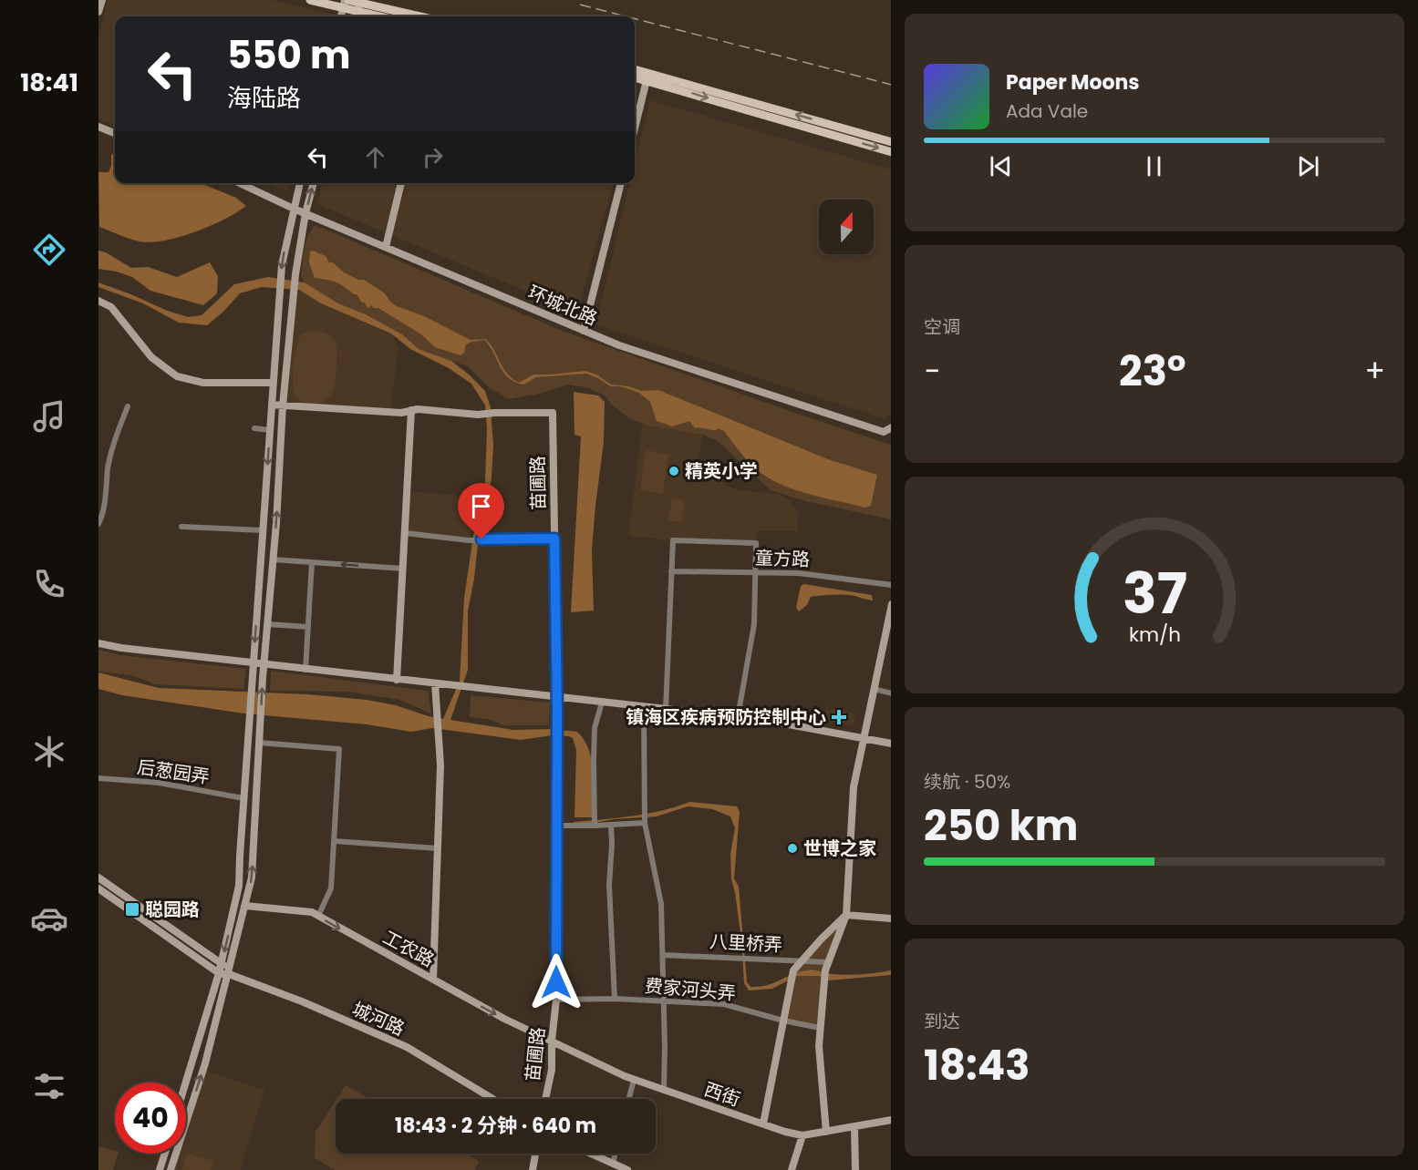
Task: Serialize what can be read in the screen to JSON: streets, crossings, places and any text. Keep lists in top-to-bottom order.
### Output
{
  "streets": {
    "street": [
      "环城北路",
      "苗圃路",
      "童方路",
      "后葱园弄",
      "八里桥弄",
      "工农路",
      "费家河头弄",
      "城河路",
      "西街"
    ]
  },
  "crossings": [
    ["苗圃路", "工农路"],
    ["苗圃路", "费家河头弄"],
    ["苗圃路", "西街"],
    ["工农路", "西街"]
  ],
  "one_way": ["工农路"],
  "places": {
    "other": ["精英小学", "世博之家"],
    "health": ["镇海区疾病预防控制中心"],
    "transit": ["聪园路"]
  },
  "north": "top",
  "page": {
    "tabs": "18:41",
    "turn": ["550 m", "海陆路"],
    "song": ["Paper Moons", "Ada Vale"],
    "tile": [
      "空调",
      ["续航 · 50%", "250 km"],
      ["到达", "18:43"]
    ],
    "heat": ["−", "23°", "+"],
    "limit": "40",
    "trip": "18:43 · 2 分钟 · 640 m",
    "gauge": ["37", "km/h"]
  }
}
